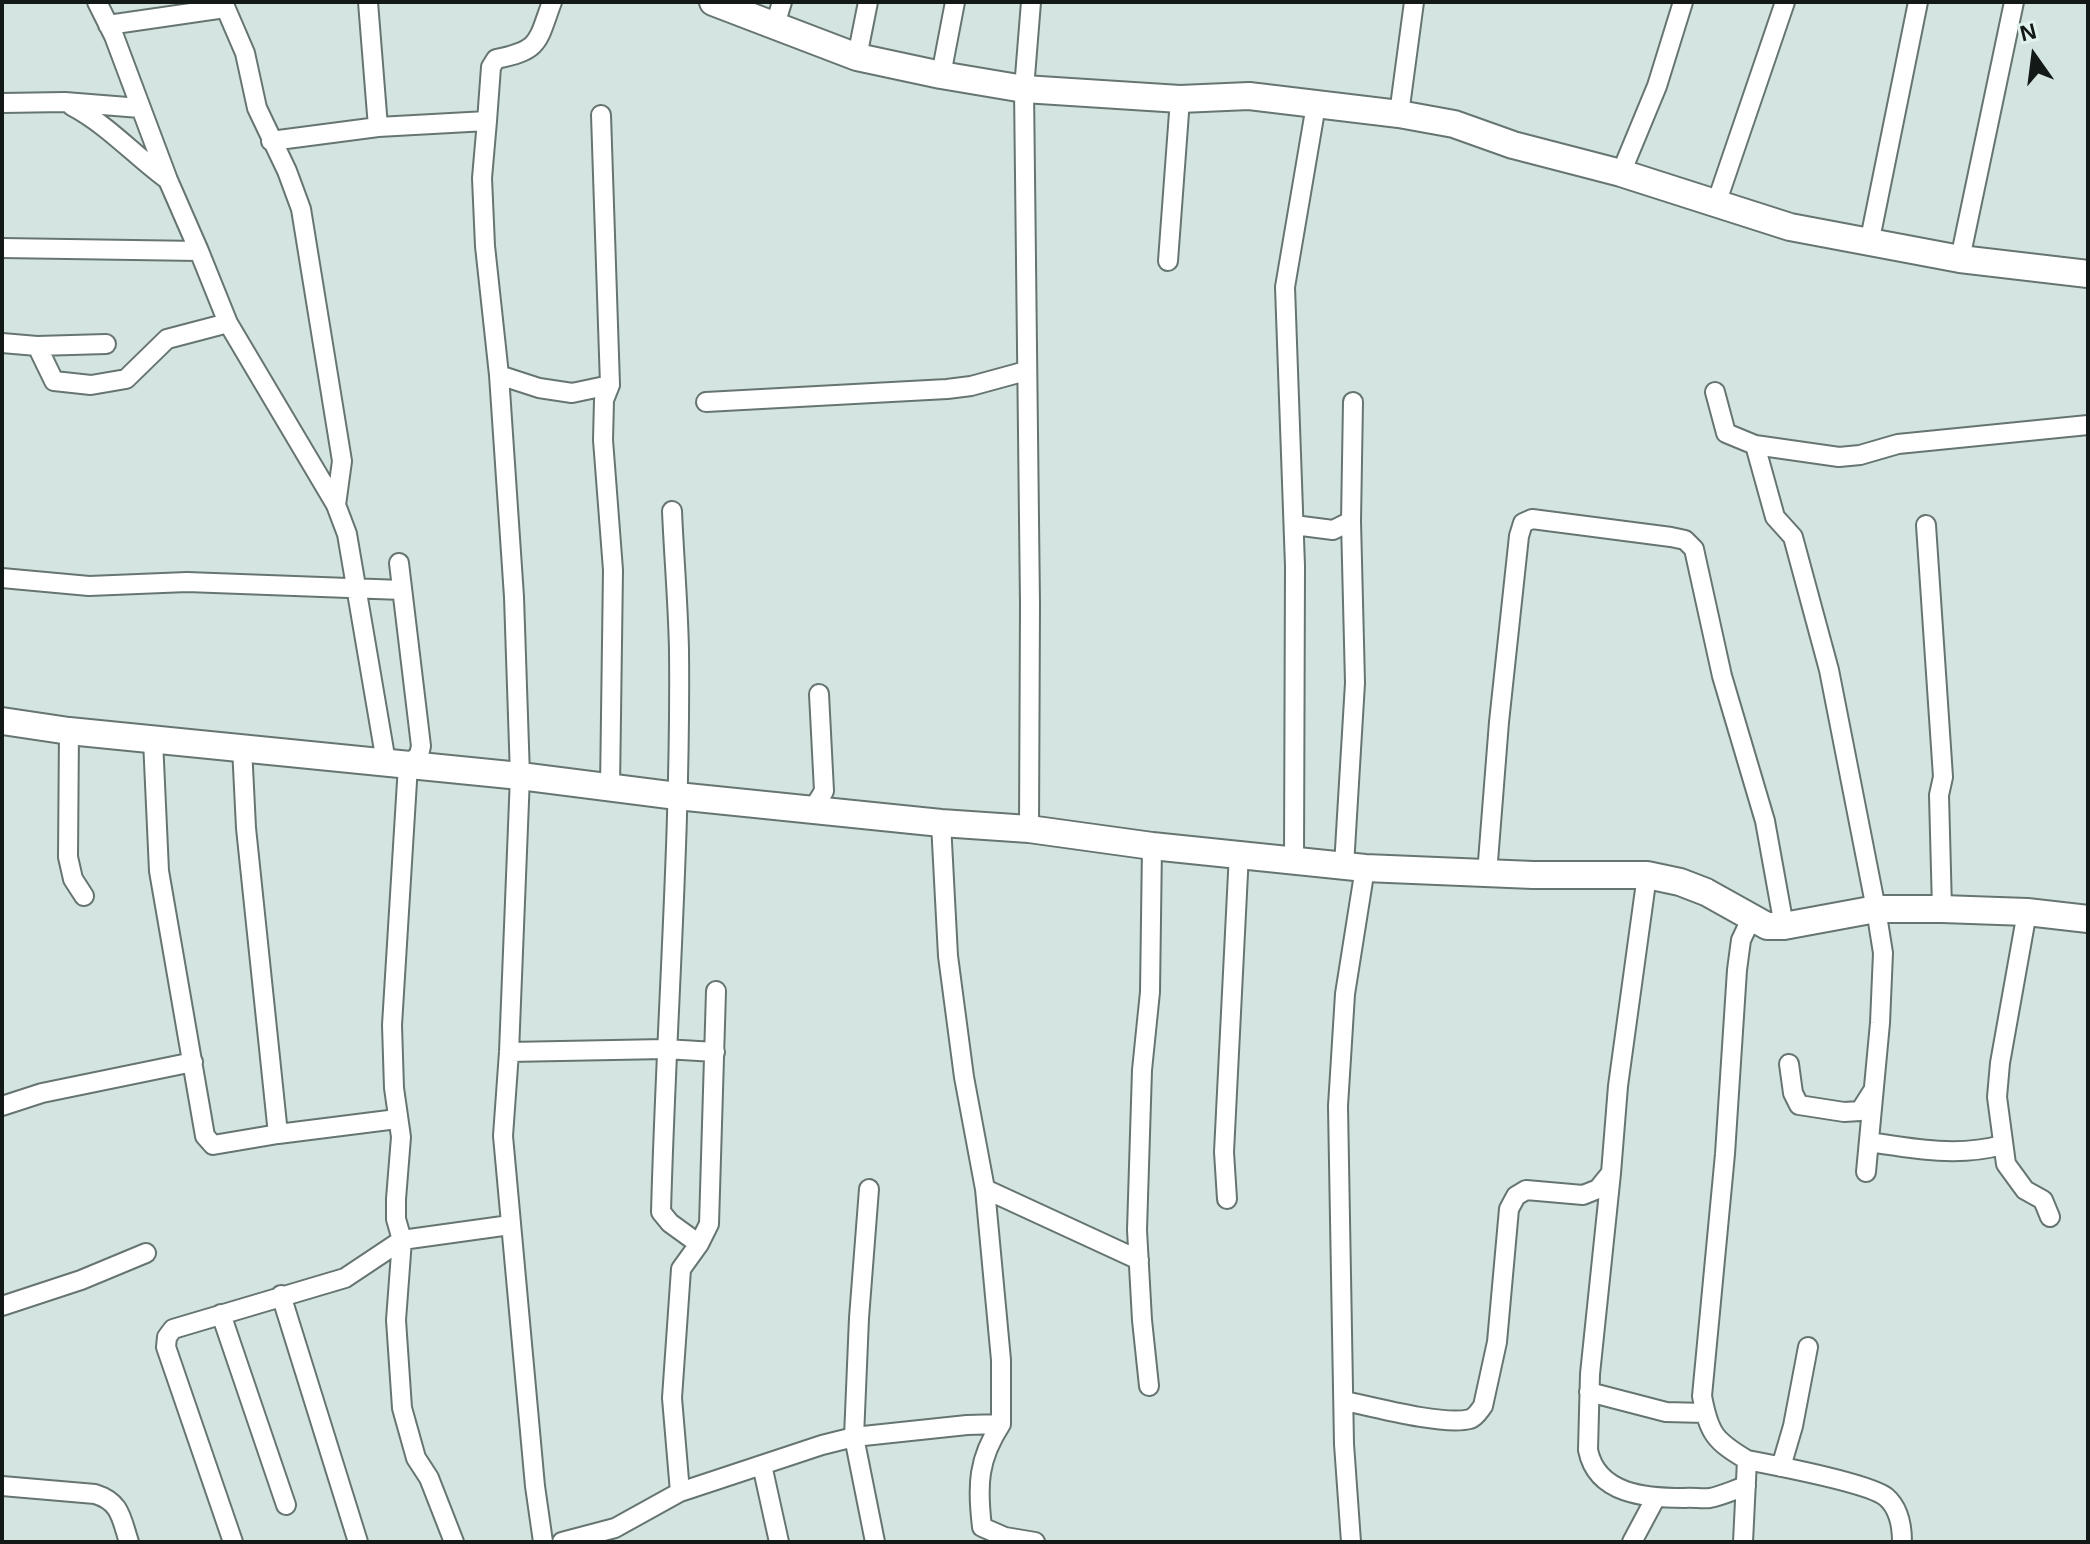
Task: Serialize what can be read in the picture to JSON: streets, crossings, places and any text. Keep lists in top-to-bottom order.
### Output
{
  "north": "top"
}
